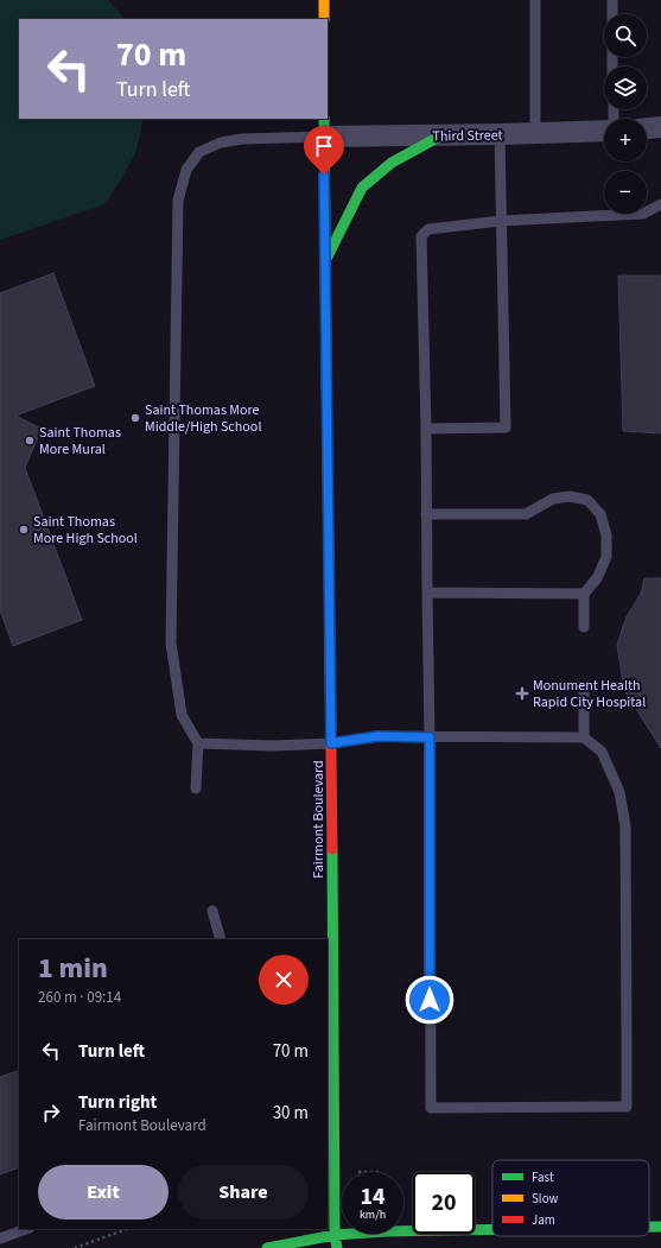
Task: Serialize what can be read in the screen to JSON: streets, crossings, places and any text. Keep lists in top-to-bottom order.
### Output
{
  "streets": {
    "street": ["Third Street", "Fairmont Boulevard"]
  },
  "crossings": [
    ["Third Street", "Fairmont Boulevard"]
  ],
  "places": {
    "other": ["Saint Thomas More Middle/High School", "Saint Thomas More Mural", "Saint Thomas More High School"],
    "health": ["Monument Health Rapid City Hospital"]
  },
  "legend": ["Fast", "Slow", "Jam"],
  "page": {
    "map_buttons": ["+", "−"],
    "turn": ["70 m", "Turn left"],
    "heading": ["1 min", "260 m · 09:14"],
    "list": [
      {
        "name": "Turn left",
        "value": "70 m"
      },
      {
        "name": "Turn right",
        "note": "Fairmont Boulevard",
        "value": "30 m"
      }
    ],
    "buttons": ["Exit", "Share"],
    "speed": "14 km/h",
    "limit": "20"
  }
}
